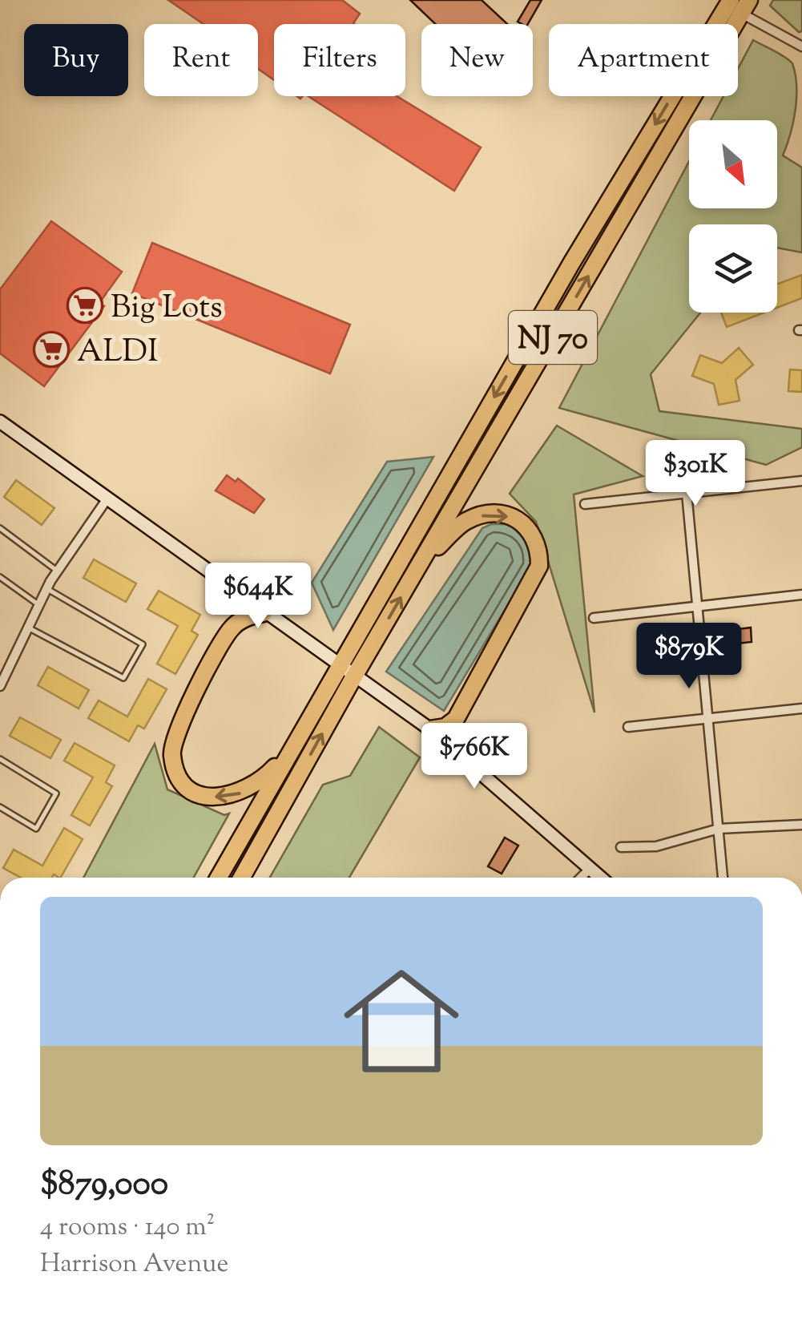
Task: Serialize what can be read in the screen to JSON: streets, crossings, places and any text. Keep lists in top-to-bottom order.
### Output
{
  "streets": {
    "highway": ["NJ 70"]
  },
  "places": {
    "supermarket": ["Big Lots", "ALDI"]
  },
  "north": "bottom right",
  "page": {
    "chip": [
      "Buy",
      "Rent",
      "Filters",
      "New",
      "Apartment"
    ],
    "price": [
      "$301K",
      "$644K",
      "$879K",
      "$766K"
    ],
    "list": [
      {
        "name": "$879,000",
        "note": "4 rooms · 140 m² · Harrison Avenue"
      }
    ]
  }
}
